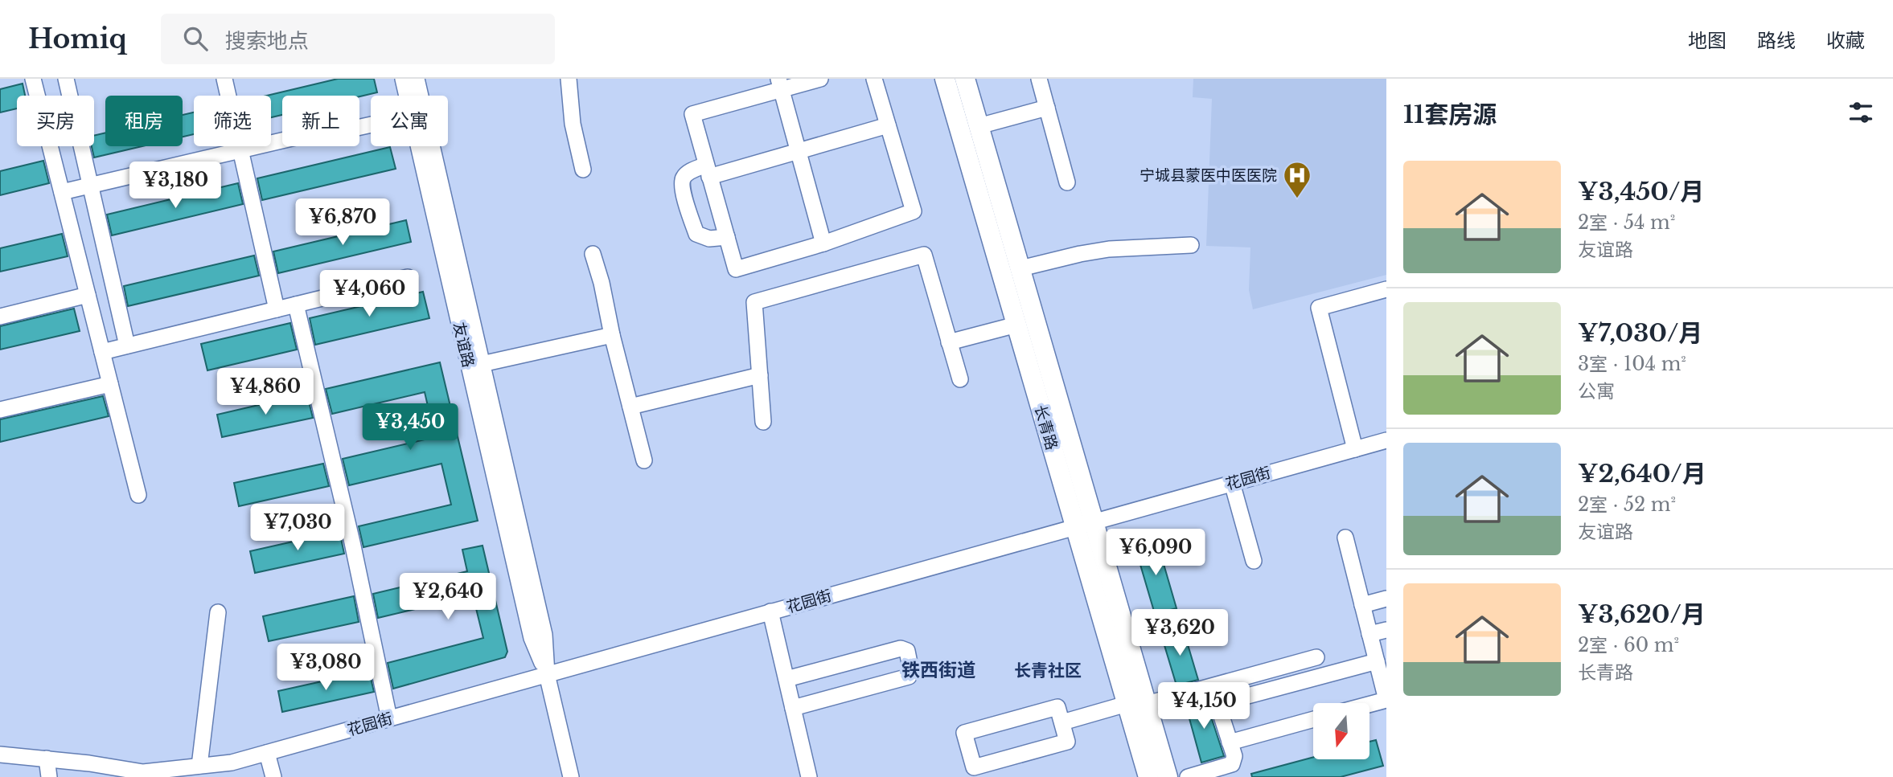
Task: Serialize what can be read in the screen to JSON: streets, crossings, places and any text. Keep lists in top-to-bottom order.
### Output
{
  "streets": {
    "main road": ["长青路"],
    "street": ["友谊路", "花园街"]
  },
  "crossings": [
    ["友谊路", "花园街"],
    ["长青路", "花园街"]
  ],
  "districts": ["铁西街道", "长青社区"],
  "places": {
    "hospital": ["宁城县蒙医中医医院"]
  },
  "north": "bottom",
  "page": {
    "header": "Homiq",
    "search": "搜索地点",
    "nav": ["地图", "路线", "收藏"],
    "heading": "11套房源",
    "chip": [
      "买房",
      "租房",
      "筛选",
      "新上",
      "公寓"
    ],
    "list": [
      {
        "name": "¥3,450/月",
        "note": "2室 · 54 m² · 友谊路"
      },
      {
        "name": "¥7,030/月",
        "note": "3室 · 104 m² · 公寓"
      },
      {
        "name": "¥2,640/月",
        "note": "2室 · 52 m² · 友谊路"
      },
      {
        "name": "¥3,620/月",
        "note": "2室 · 60 m² · 长青路"
      }
    ],
    "price": [
      "¥3,180",
      "¥6,870",
      "¥4,060",
      "¥4,860",
      "¥3,450",
      "¥7,030",
      "¥6,090",
      "¥2,640",
      "¥3,620",
      "¥3,080",
      "¥4,150"
    ]
  }
}
